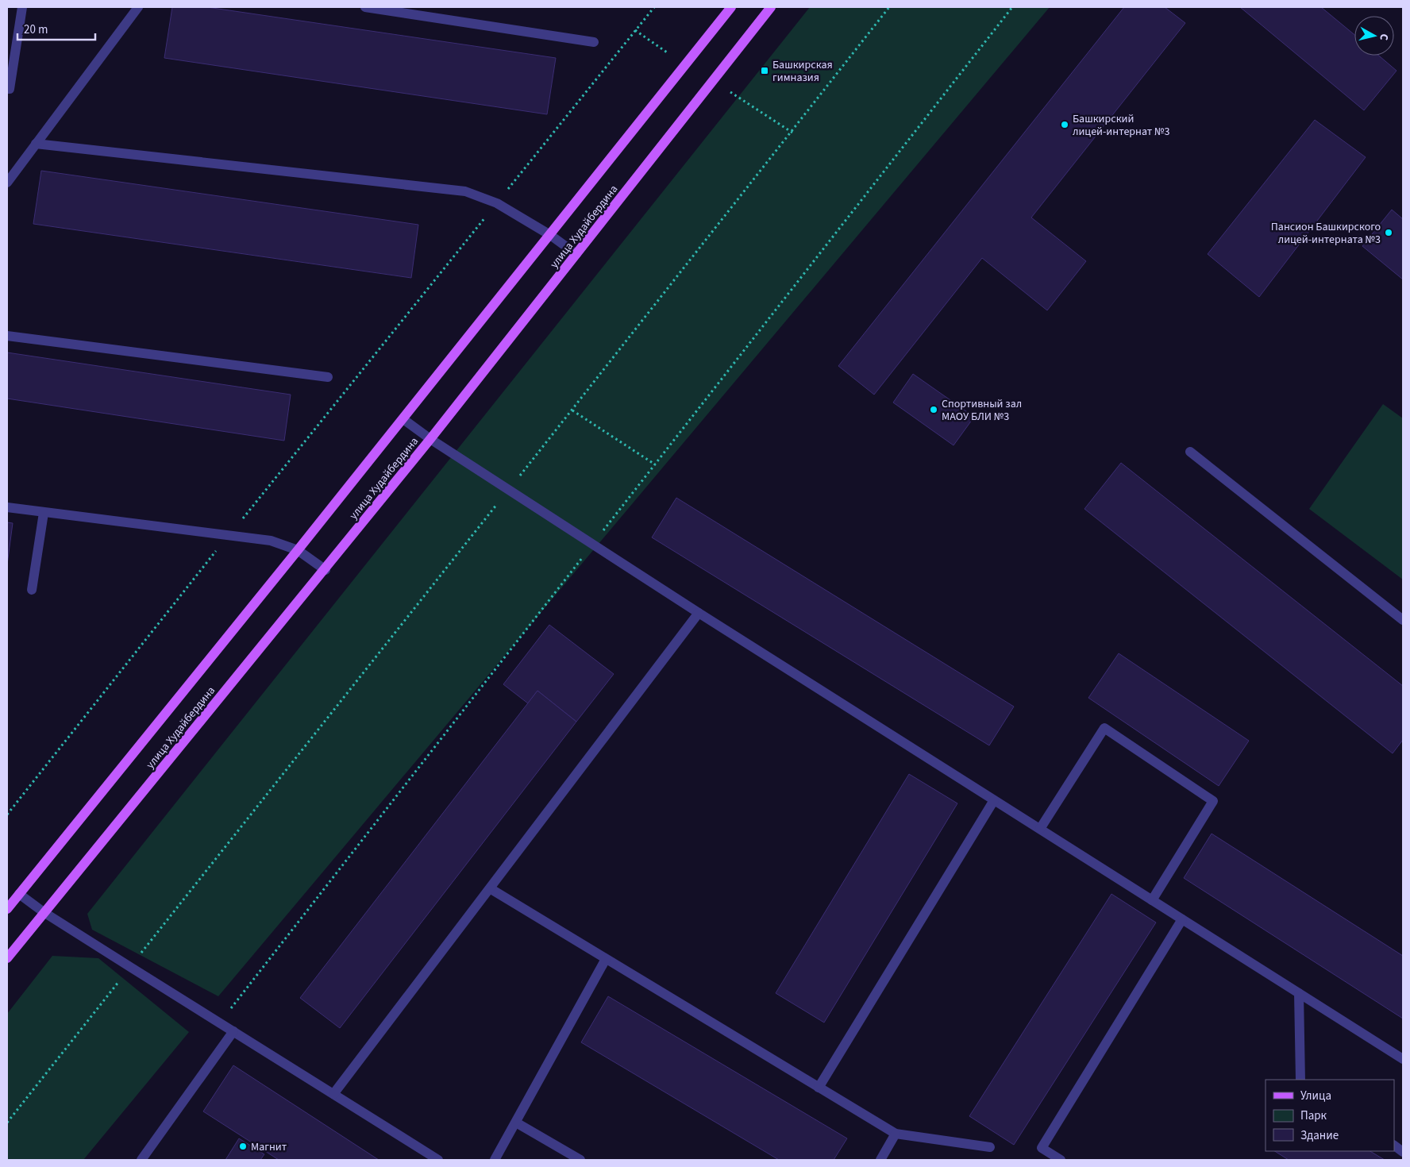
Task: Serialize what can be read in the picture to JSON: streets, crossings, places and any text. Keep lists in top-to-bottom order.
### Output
{
  "streets": {
    "main road": ["улица Худайбердина"]
  },
  "places": {
    "transit": ["Башкирская гимназия"],
    "other": [
      "Башкирский лицей-интернат №3",
      "Пансион Башкирского лицей-интерната №3",
      "Спортивный зал МАОУ БЛИ №3",
      "Магнит"
    ]
  },
  "legend": ["Улица", "Парк", "Здание"],
  "scale_bar": "20 m",
  "north": "right"
}
